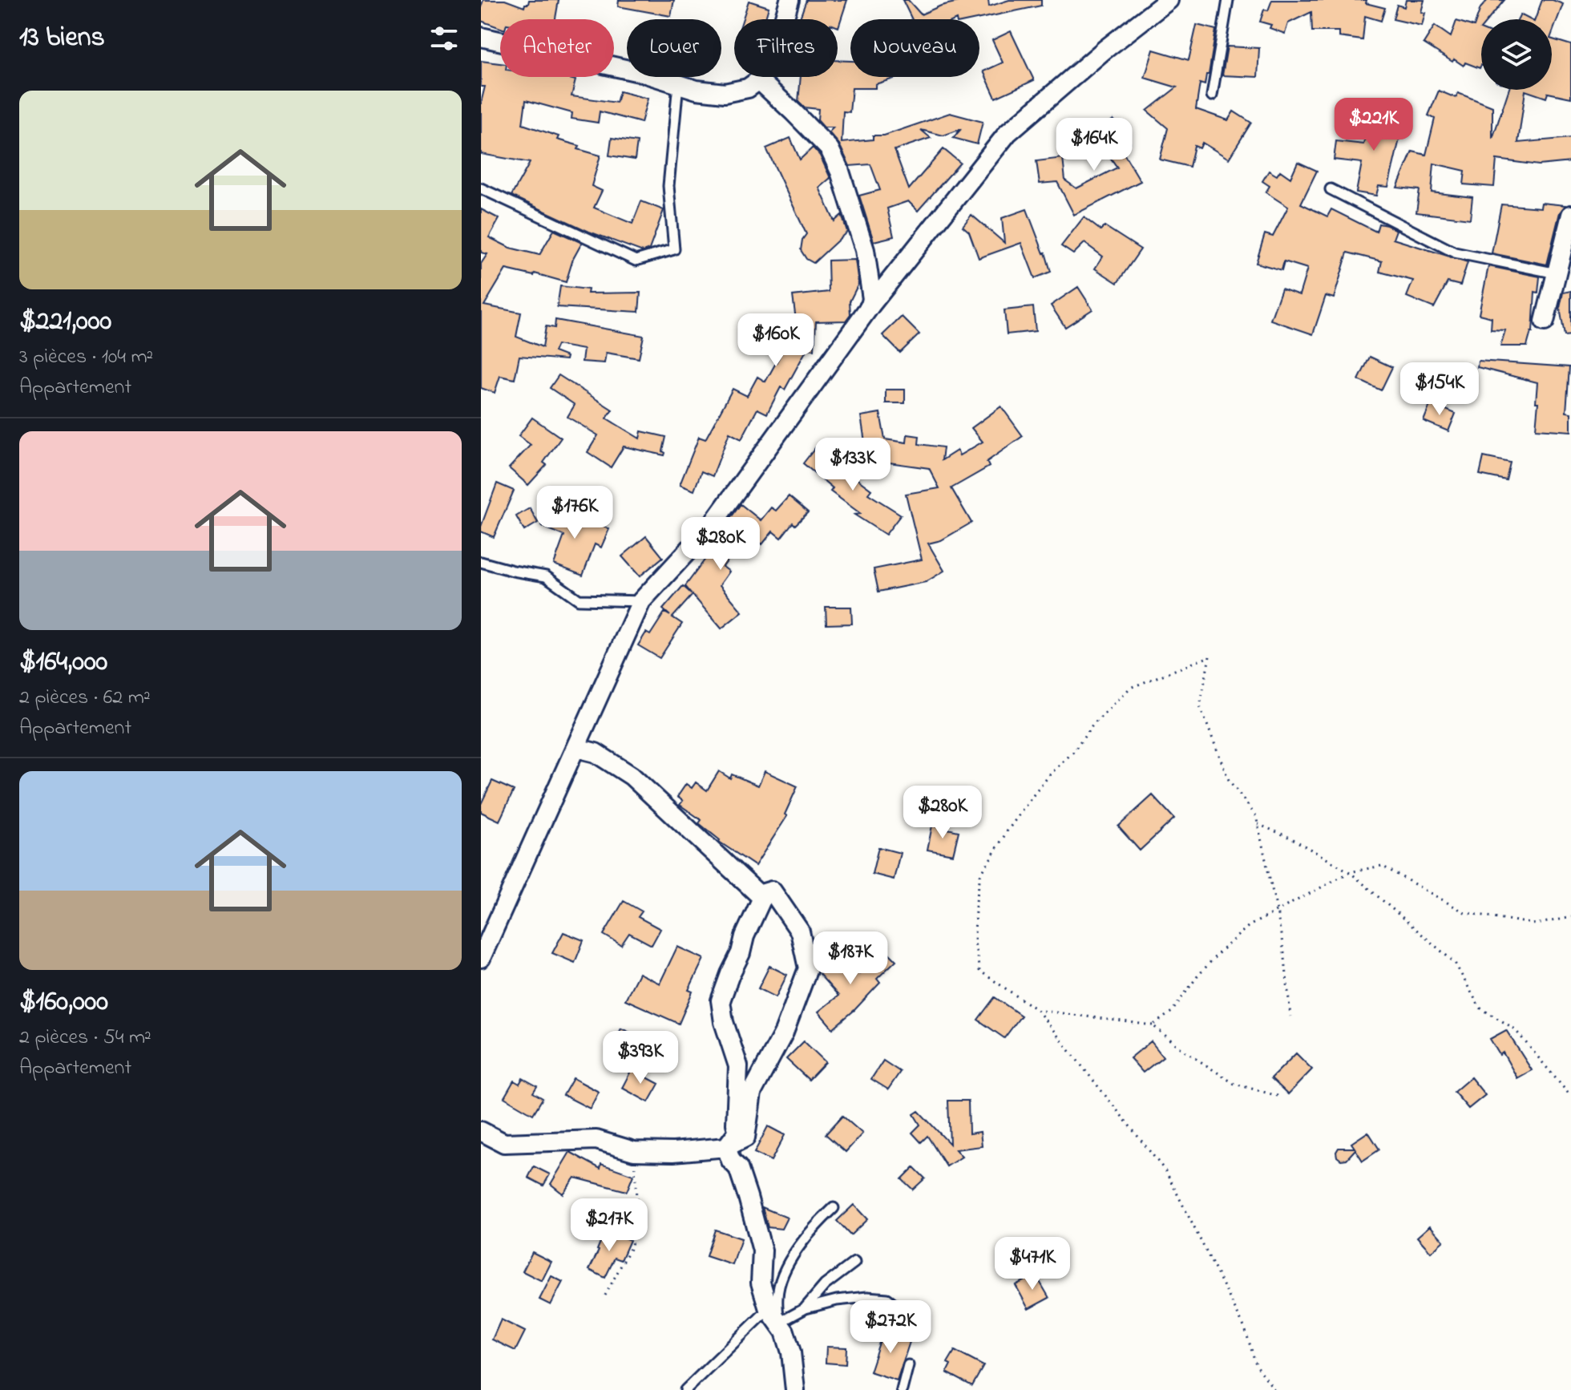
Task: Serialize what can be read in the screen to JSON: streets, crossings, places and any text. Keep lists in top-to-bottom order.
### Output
{
  "page": {
    "heading": "13 biens",
    "chip": [
      "Acheter",
      "Louer",
      "Filtres",
      "Nouveau"
    ],
    "list": [
      {
        "name": "$221,000",
        "note": "3 pièces · 104 m² · Appartement"
      },
      {
        "name": "$164,000",
        "note": "2 pièces · 62 m² · Appartement"
      },
      {
        "name": "$160,000",
        "note": "2 pièces · 54 m² · Appartement"
      }
    ],
    "price": [
      "$221K",
      "$164K",
      "$160K",
      "$154K",
      "$133K",
      "$176K",
      "$280K",
      "$280K",
      "$187K",
      "$393K",
      "$217K",
      "$471K",
      "$272K"
    ]
  }
}
